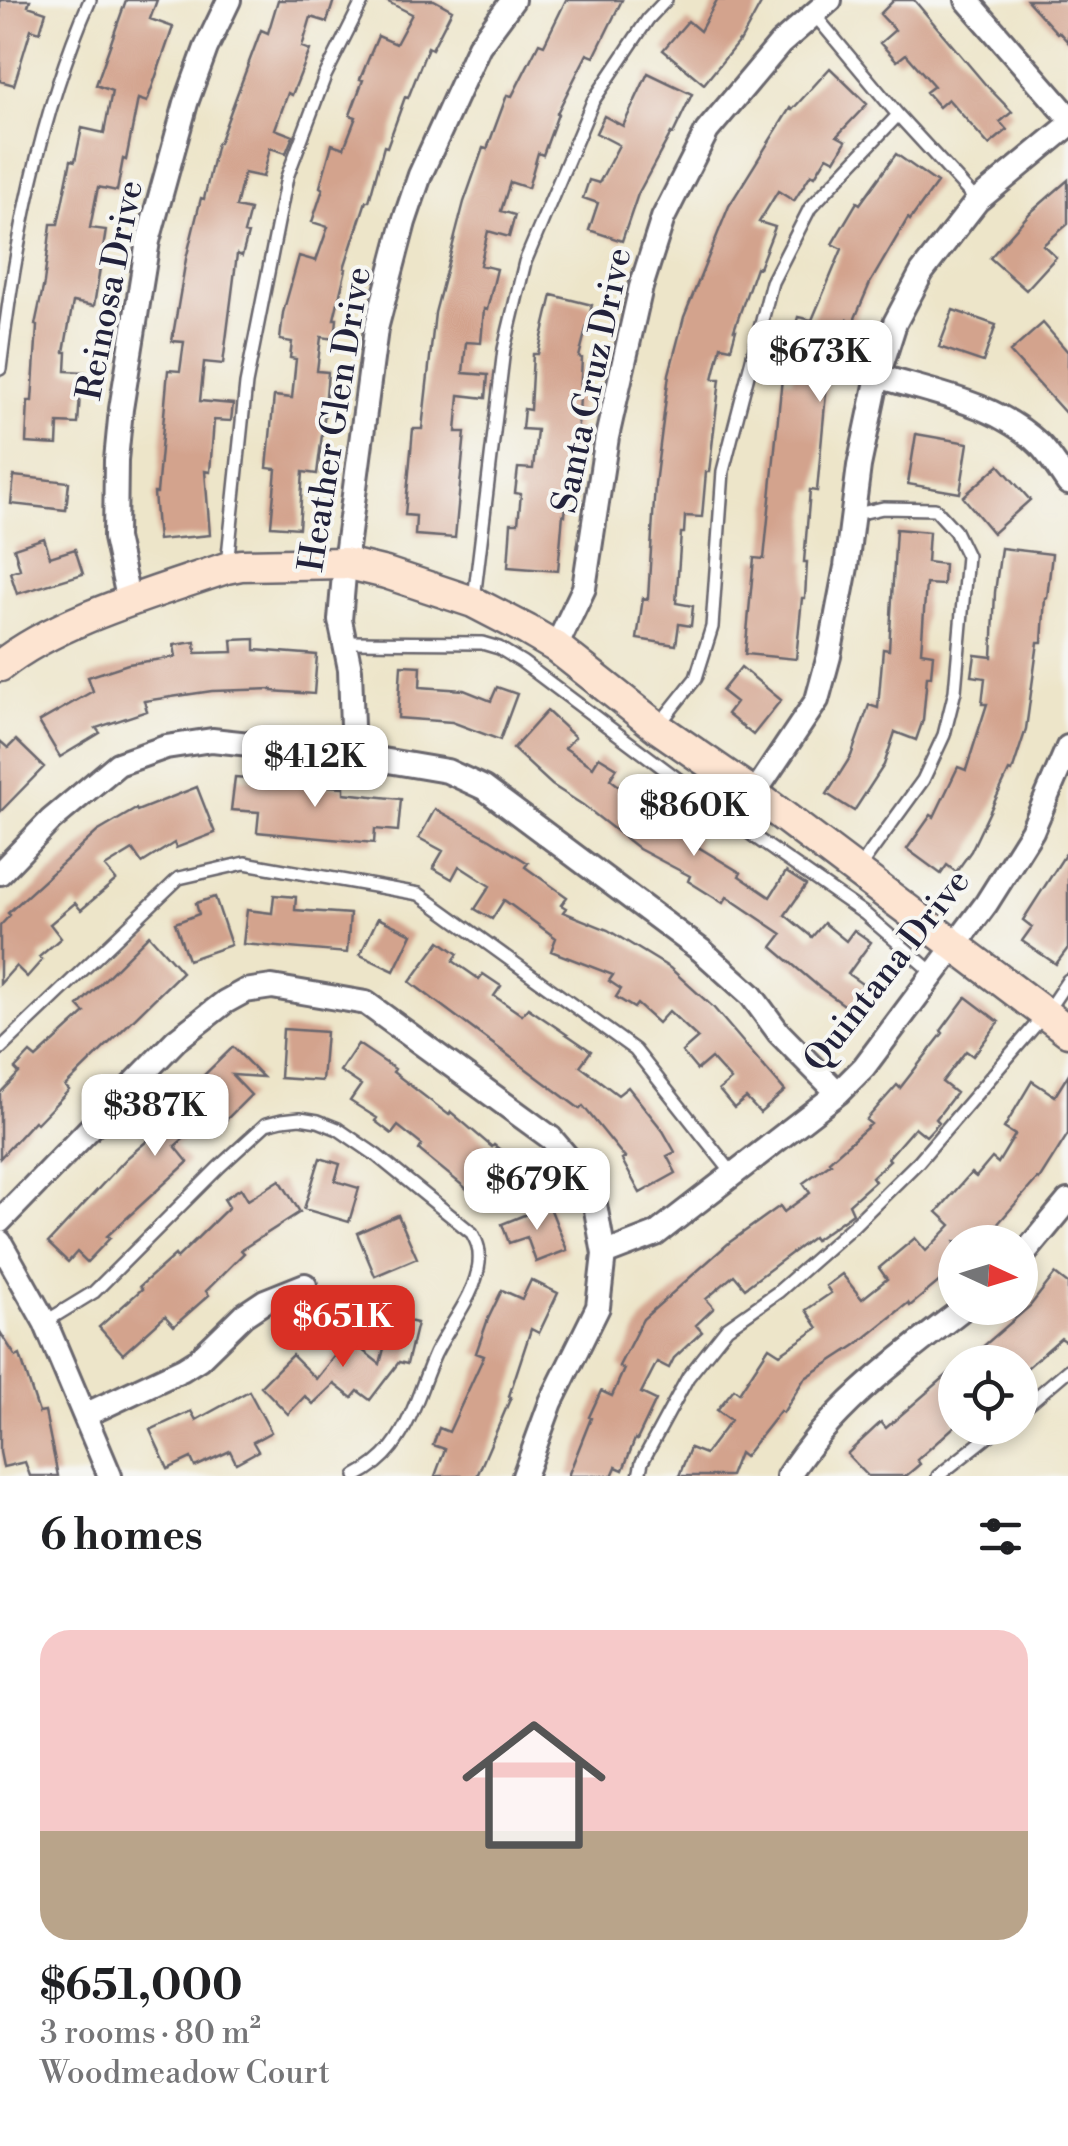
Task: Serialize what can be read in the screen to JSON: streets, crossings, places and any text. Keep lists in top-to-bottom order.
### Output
{
  "streets": {
    "street": [
      "Reinosa Drive",
      "Santa Cruz Drive",
      "Heather Glen Drive",
      "Quintana Drive"
    ]
  },
  "north": "right",
  "page": {
    "price": [
      "$673K",
      "$412K",
      "$860K",
      "$387K",
      "$679K",
      "$651K"
    ],
    "heading": "6 homes",
    "list": [
      {
        "name": "$651,000",
        "note": "3 rooms · 80 m² · Woodmeadow Court"
      }
    ]
  }
}
